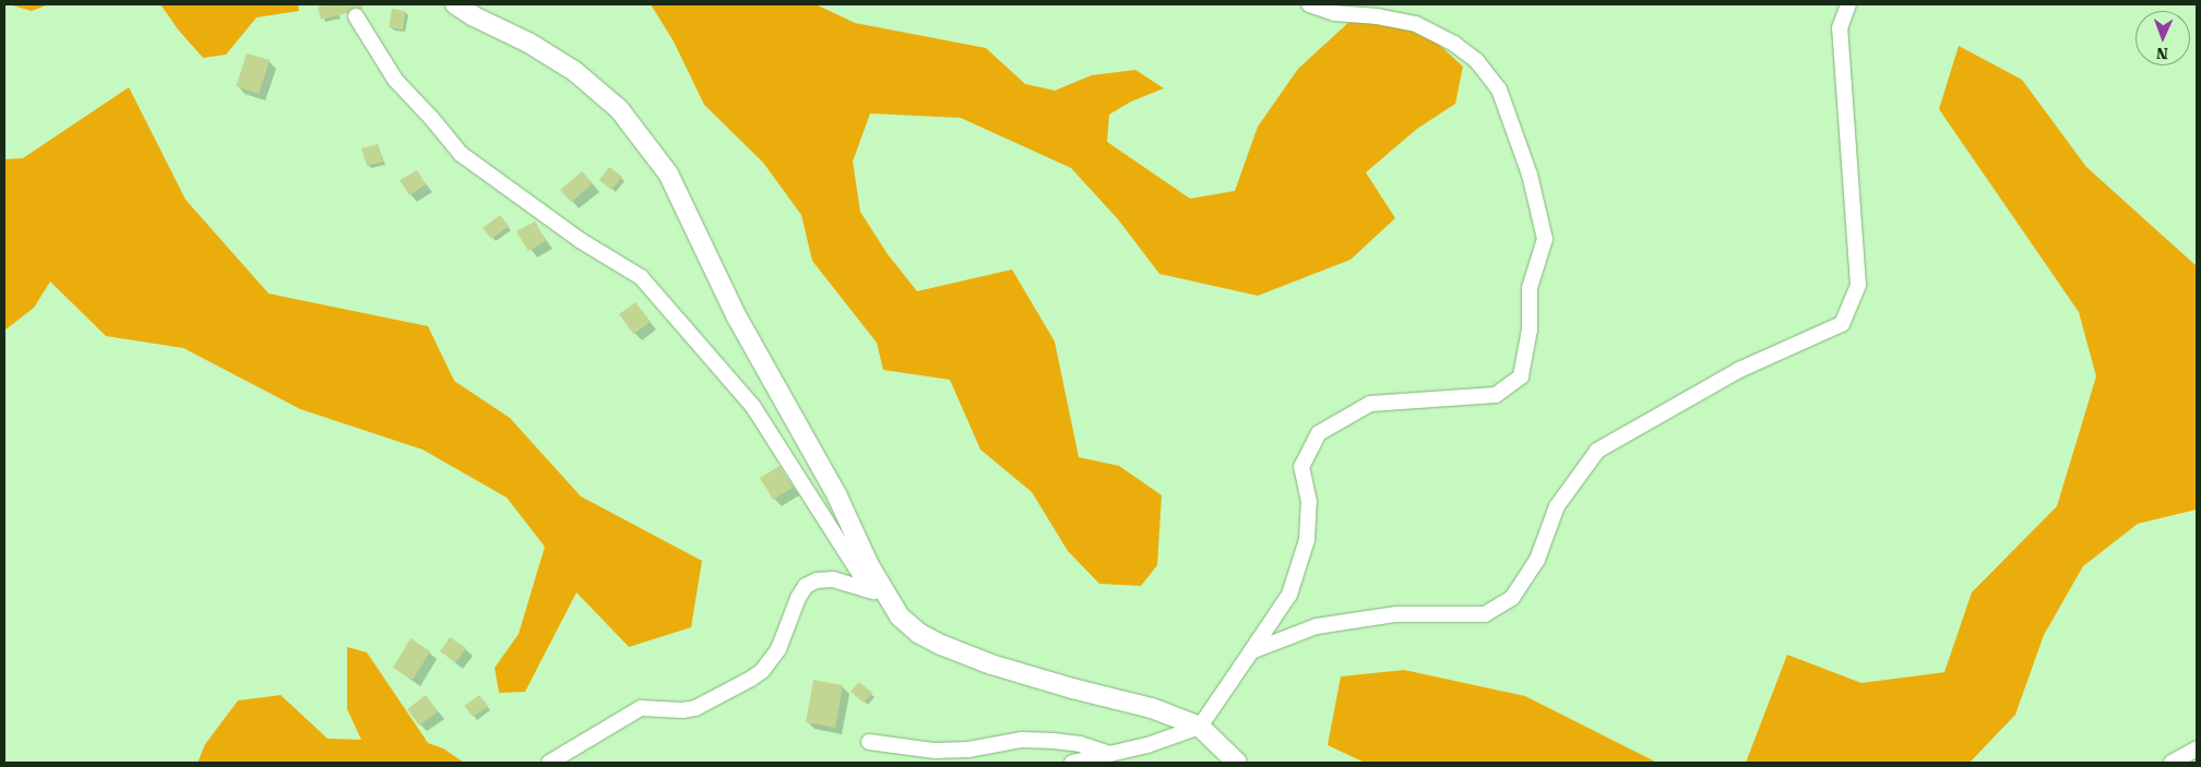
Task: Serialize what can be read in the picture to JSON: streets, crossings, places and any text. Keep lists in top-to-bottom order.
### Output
{
  "north": "bottom"
}
